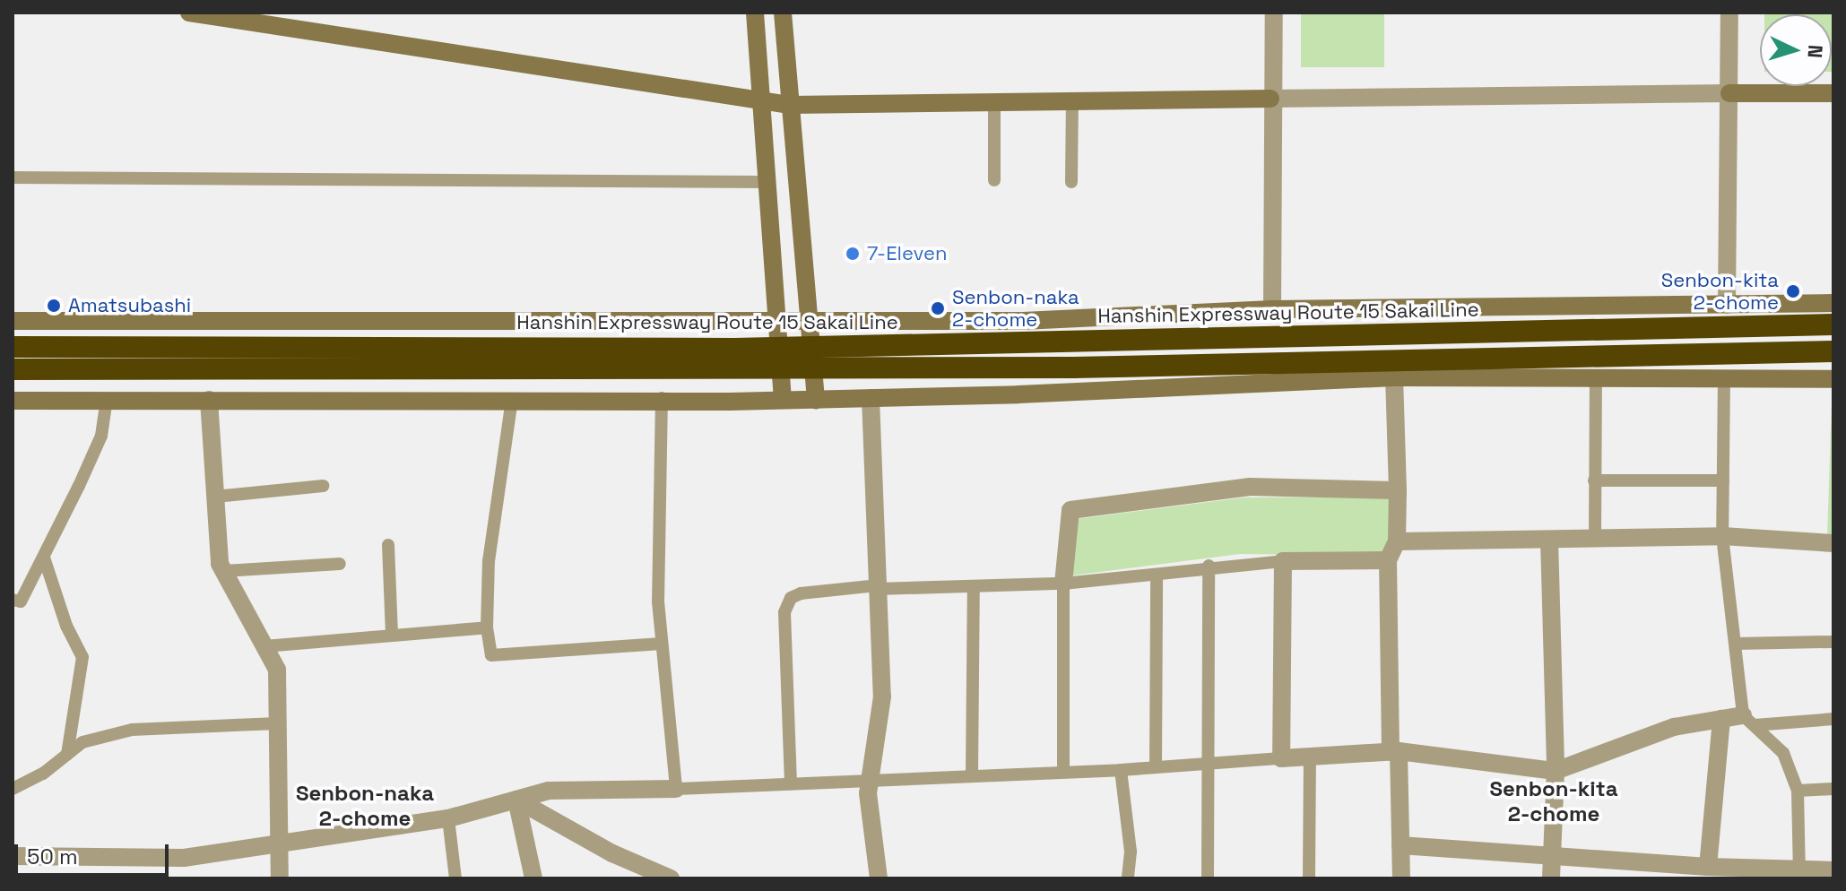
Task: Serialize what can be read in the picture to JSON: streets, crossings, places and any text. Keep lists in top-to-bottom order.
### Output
{
  "streets": {
    "highway": ["Hanshin Expressway Route 15 Sakai Line"]
  },
  "districts": ["Senbon-kita 2-chome", "Senbon-naka 2-chome"],
  "places": [
    "7-Eleven",
    "Senbon-kita 2-chome",
    "Amatsubashi",
    "Senbon-naka 2-chome"
  ],
  "scale_bar": "50 m",
  "north": "right"
}
